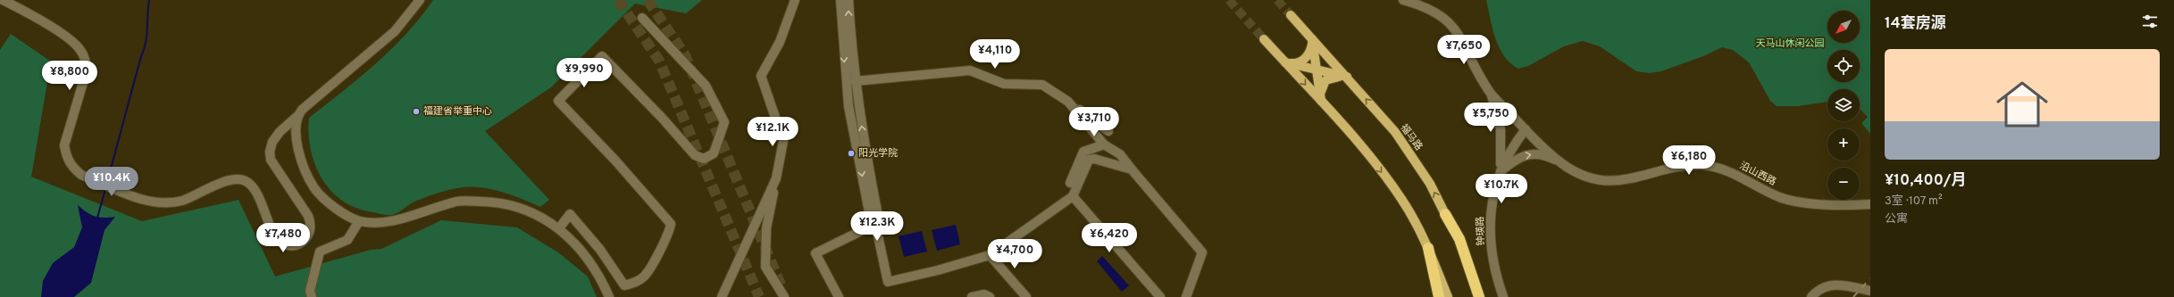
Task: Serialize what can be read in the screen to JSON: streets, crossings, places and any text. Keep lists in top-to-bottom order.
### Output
{
  "streets": {
    "main road": ["福马路"],
    "street": ["沿山西路", "钟瑛路"]
  },
  "crossings": [
    ["沿山西路", "钟瑛路"]
  ],
  "parks": ["天马山休闲公园"],
  "places": ["福建省举重中心", "阳光学院"],
  "north": "bottom left",
  "page": {
    "heading": "14套房源",
    "map_buttons": ["+", "−"],
    "price": [
      "¥7,650",
      "¥4,110",
      "¥9,990",
      "¥8,800",
      "¥5,750",
      "¥3,710",
      "¥12.1K",
      "¥6,180",
      "¥10.4K",
      "¥10.7K",
      "¥12.3K",
      "¥7,480",
      "¥6,420",
      "¥4,700"
    ],
    "list": [
      {
        "name": "¥10,400/月",
        "note": "3室 · 107 m² · 公寓"
      }
    ]
  }
}
